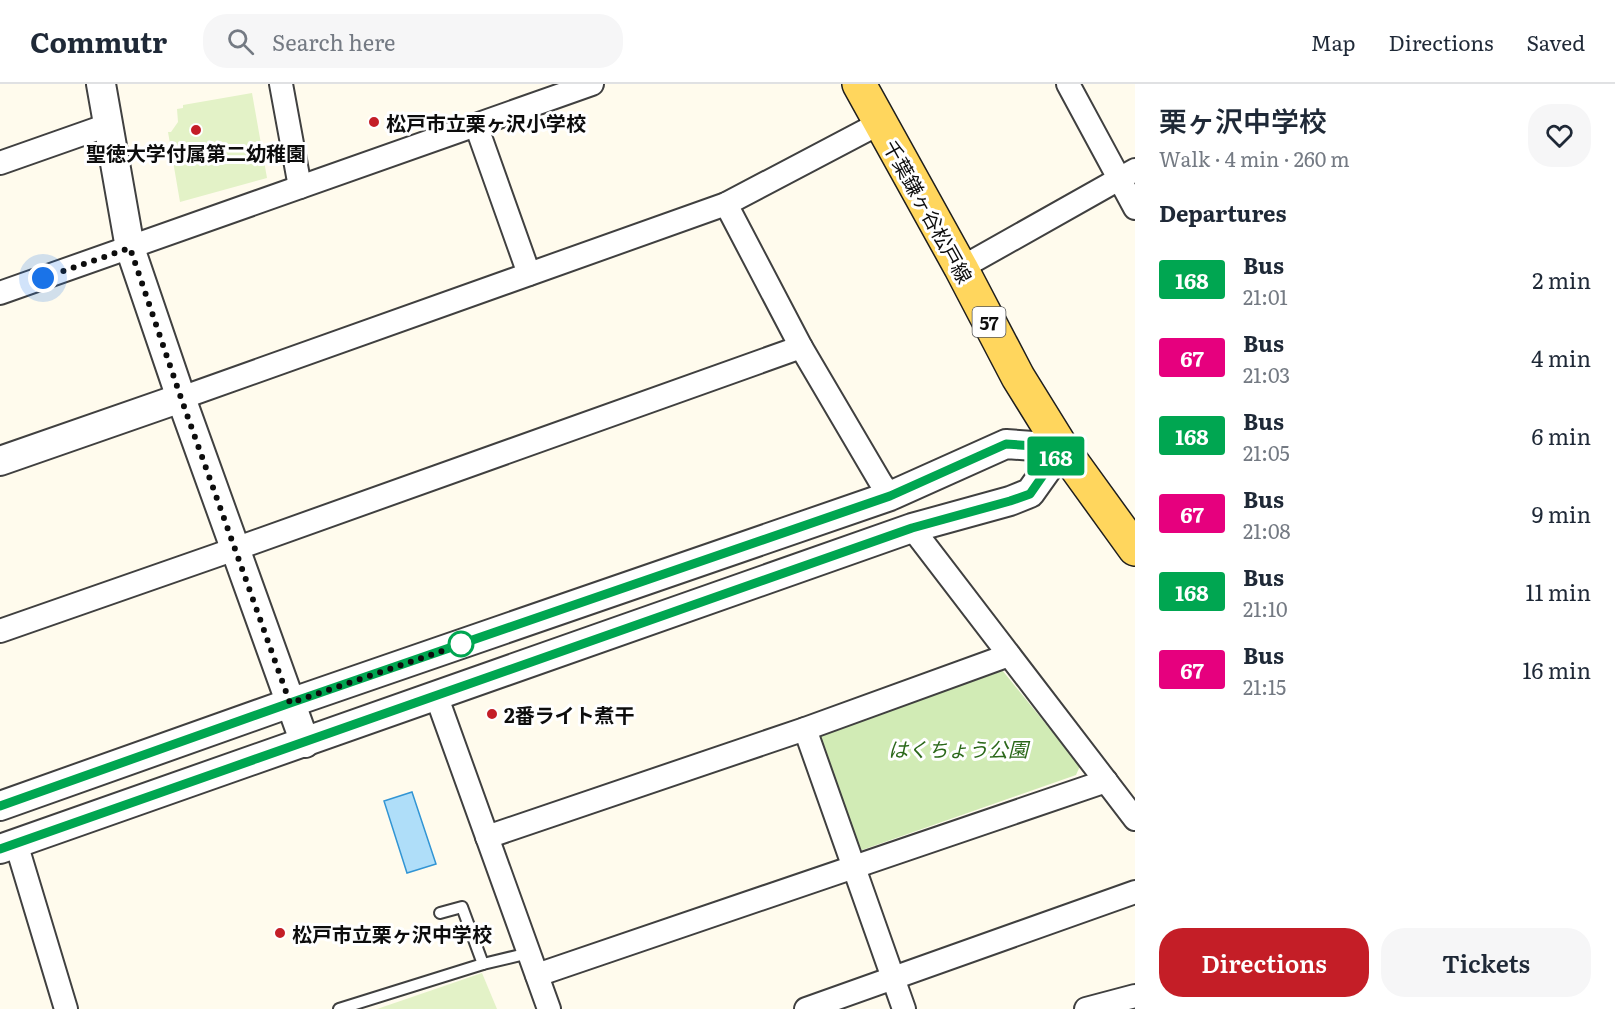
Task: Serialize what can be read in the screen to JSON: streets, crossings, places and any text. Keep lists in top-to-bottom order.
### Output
{
  "streets": {
    "main road": ["千葉鎌ヶ谷松戸線", "57"]
  },
  "parks": ["はくちょう公園"],
  "places": [
    "松戸市立栗ヶ沢小学校",
    "聖徳大学付属第二幼稚園",
    "2番ライト煮干",
    "松戸市立栗ヶ沢中学校"
  ],
  "lines": ["bus line 168"],
  "page": {
    "header": "Commutr",
    "search": "Search here",
    "nav": ["Map", "Directions", "Saved"],
    "on_map": "168",
    "heading": [
      ["栗ヶ沢中学校", "Walk · 4 min · 260 m"],
      "Departures"
    ],
    "list": [
      {
        "mark": "168",
        "name": "Bus",
        "note": "21:01",
        "value": "2 min"
      },
      {
        "mark": "67",
        "name": "Bus",
        "note": "21:03",
        "value": "4 min"
      },
      {
        "mark": "168",
        "name": "Bus",
        "note": "21:05",
        "value": "6 min"
      },
      {
        "mark": "67",
        "name": "Bus",
        "note": "21:08",
        "value": "9 min"
      },
      {
        "mark": "168",
        "name": "Bus",
        "note": "21:10",
        "value": "11 min"
      },
      {
        "mark": "67",
        "name": "Bus",
        "note": "21:15",
        "value": "16 min"
      }
    ],
    "buttons": ["Directions", "Tickets"]
  }
}
